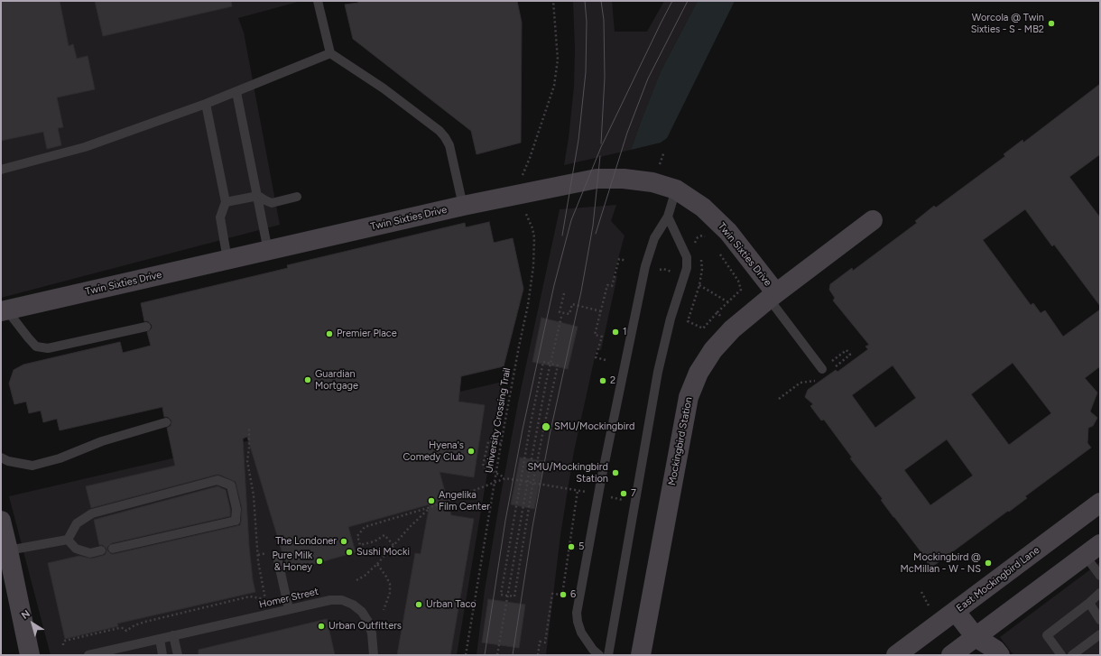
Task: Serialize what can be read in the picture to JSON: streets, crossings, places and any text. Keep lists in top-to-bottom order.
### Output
{
  "streets": {
    "street": ["Twin Sixties Drive", "Mockingbird Station", "East Mockingbird Lane"],
    "lane": ["Homer Street"],
    "path": ["University Crossing Trail"]
  },
  "crossings": [
    ["Twin Sixties Drive", "Mockingbird Station"]
  ],
  "places": [
    "Worcola @ Twin Sixties - S - MB2",
    "1",
    "Premier Place",
    "Guardian Mortgage",
    "2",
    "SMU/Mockingbird",
    "Hyena's Comedy Club",
    "SMU/Mockingbird Station",
    "7",
    "Angelika Film Center",
    "The Londoner",
    "5",
    "Sushi Mocki",
    "Pure Milk & Honey",
    "Mockingbird @ McMillan - W - NS",
    "6",
    "Urban Taco",
    "Urban Outfitters"
  ],
  "north": "top left"
}
